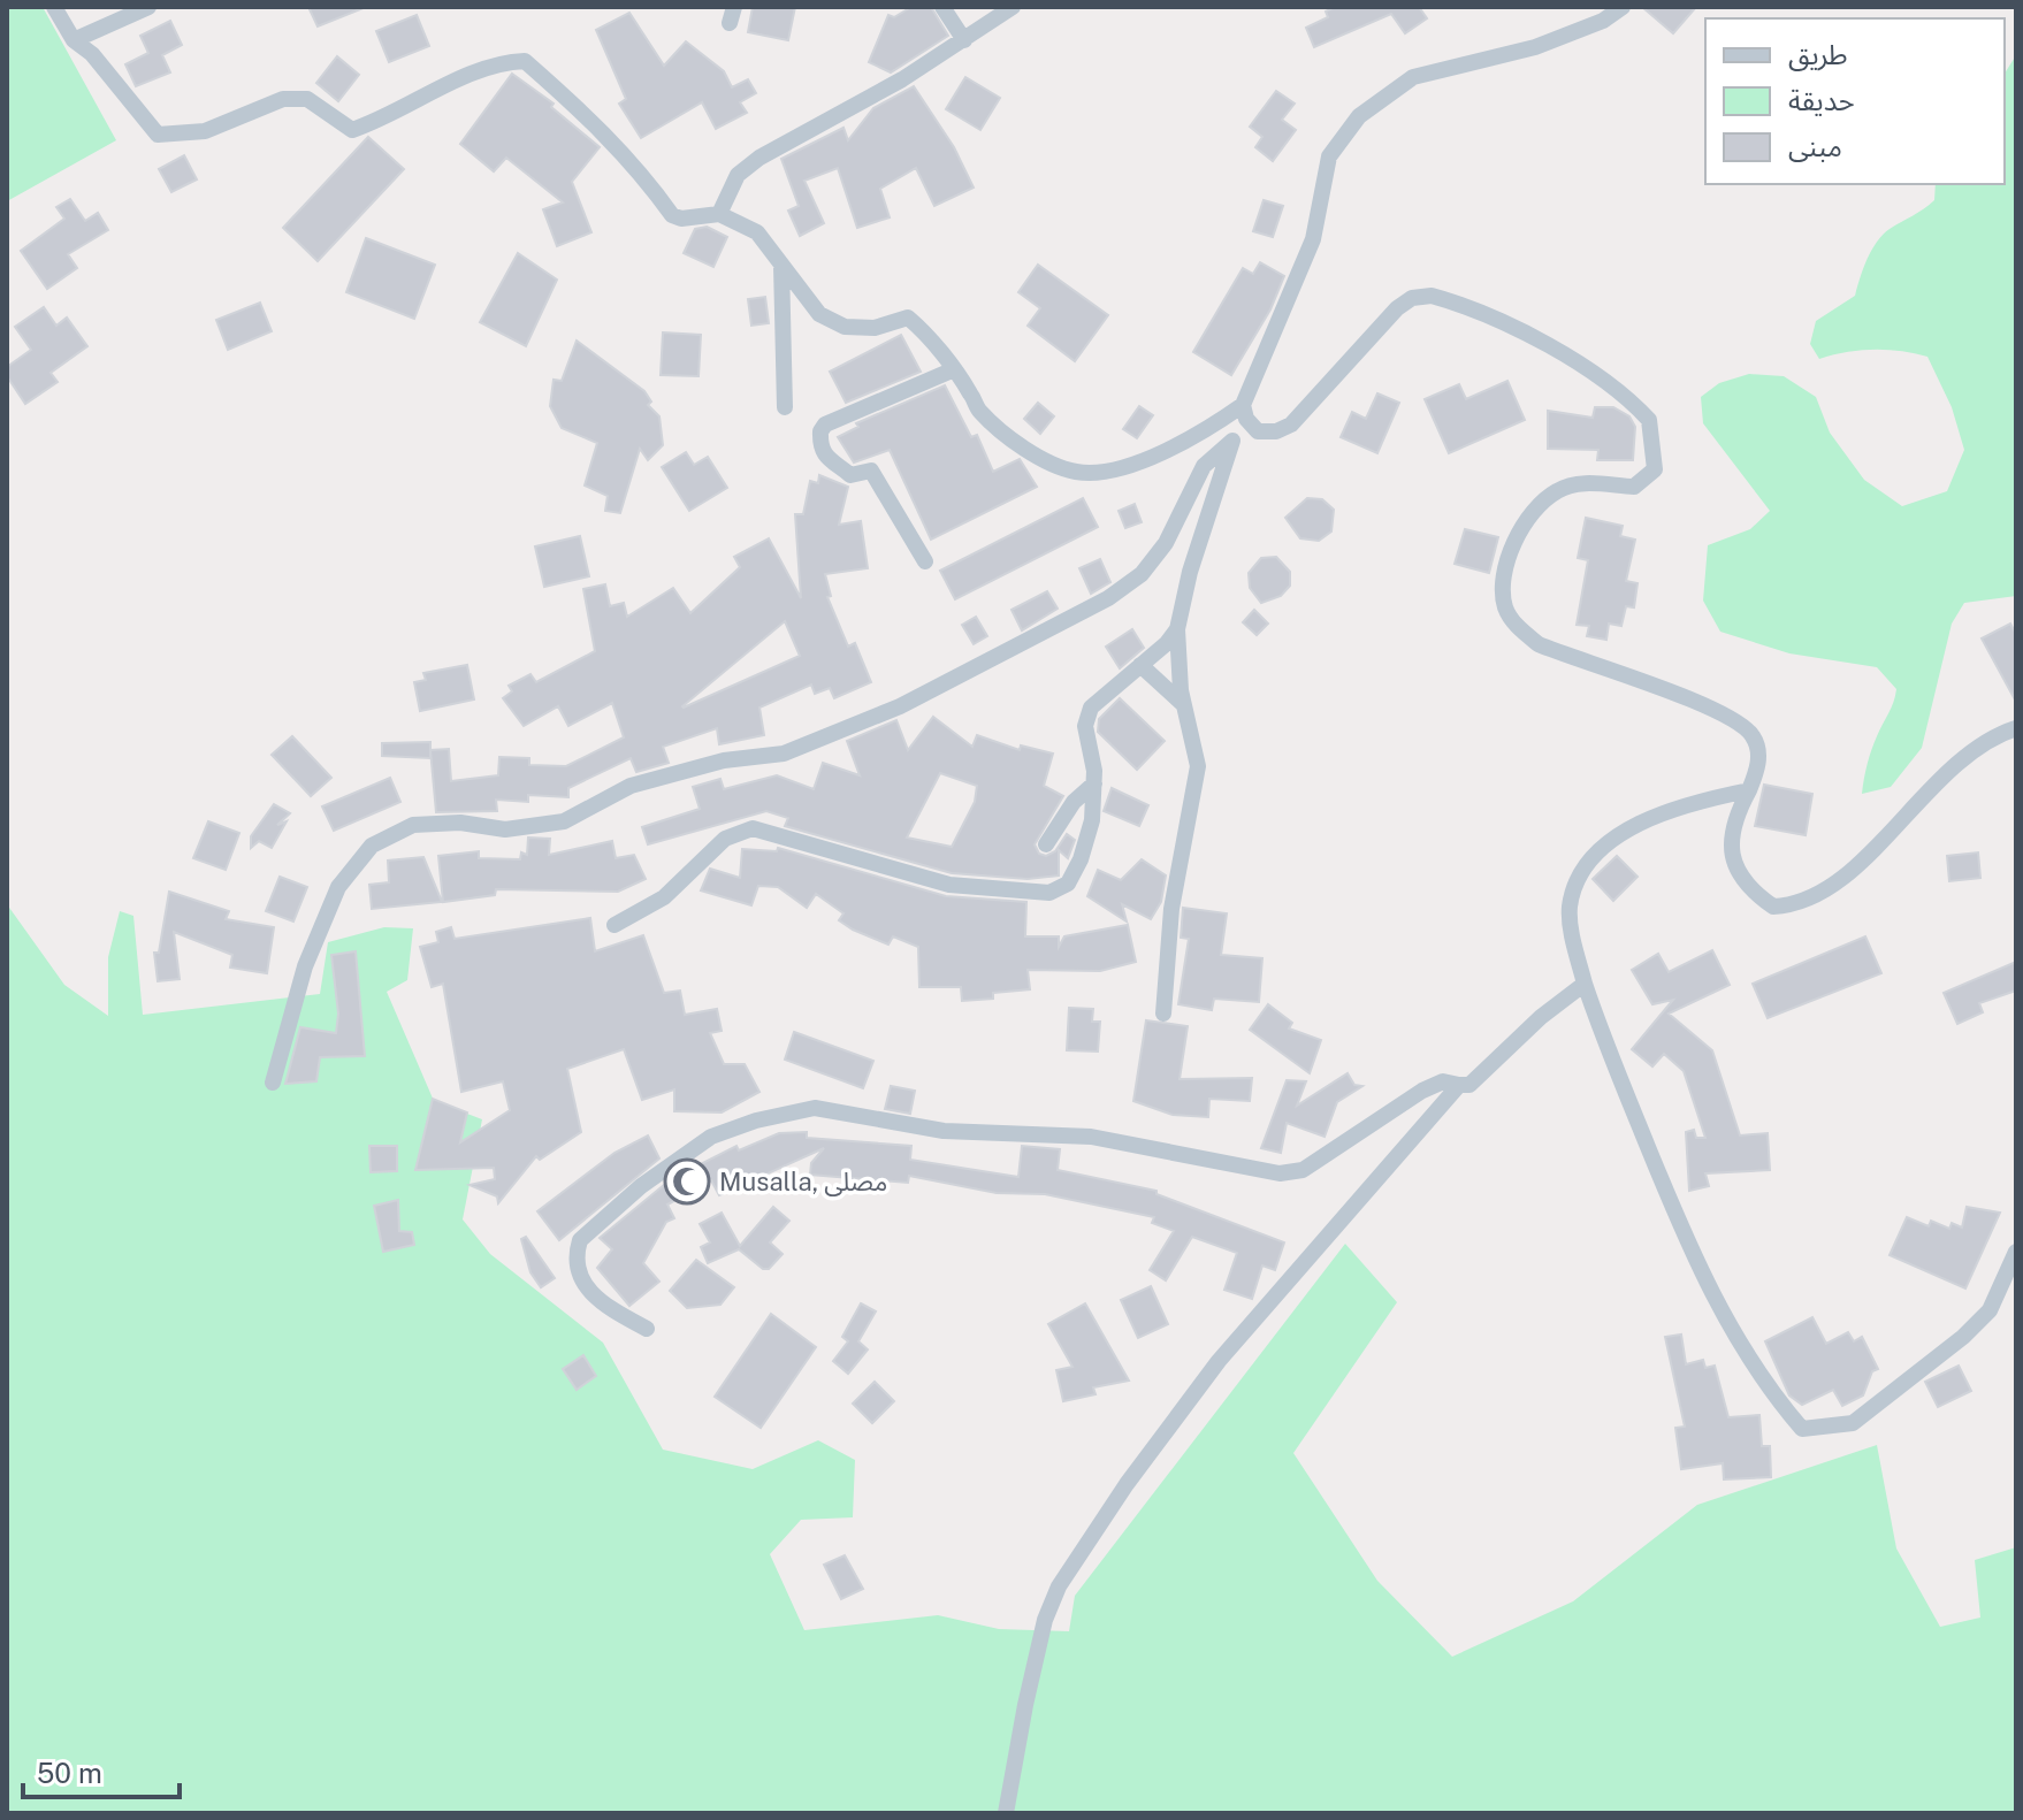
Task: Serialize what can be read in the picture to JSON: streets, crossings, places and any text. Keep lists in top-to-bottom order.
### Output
{
  "places": {
    "mosque": ["Musalla, مصلى"]
  },
  "legend": ["طريق", "حديقة", "مبنى"],
  "scale_bar": "50 m"
}
